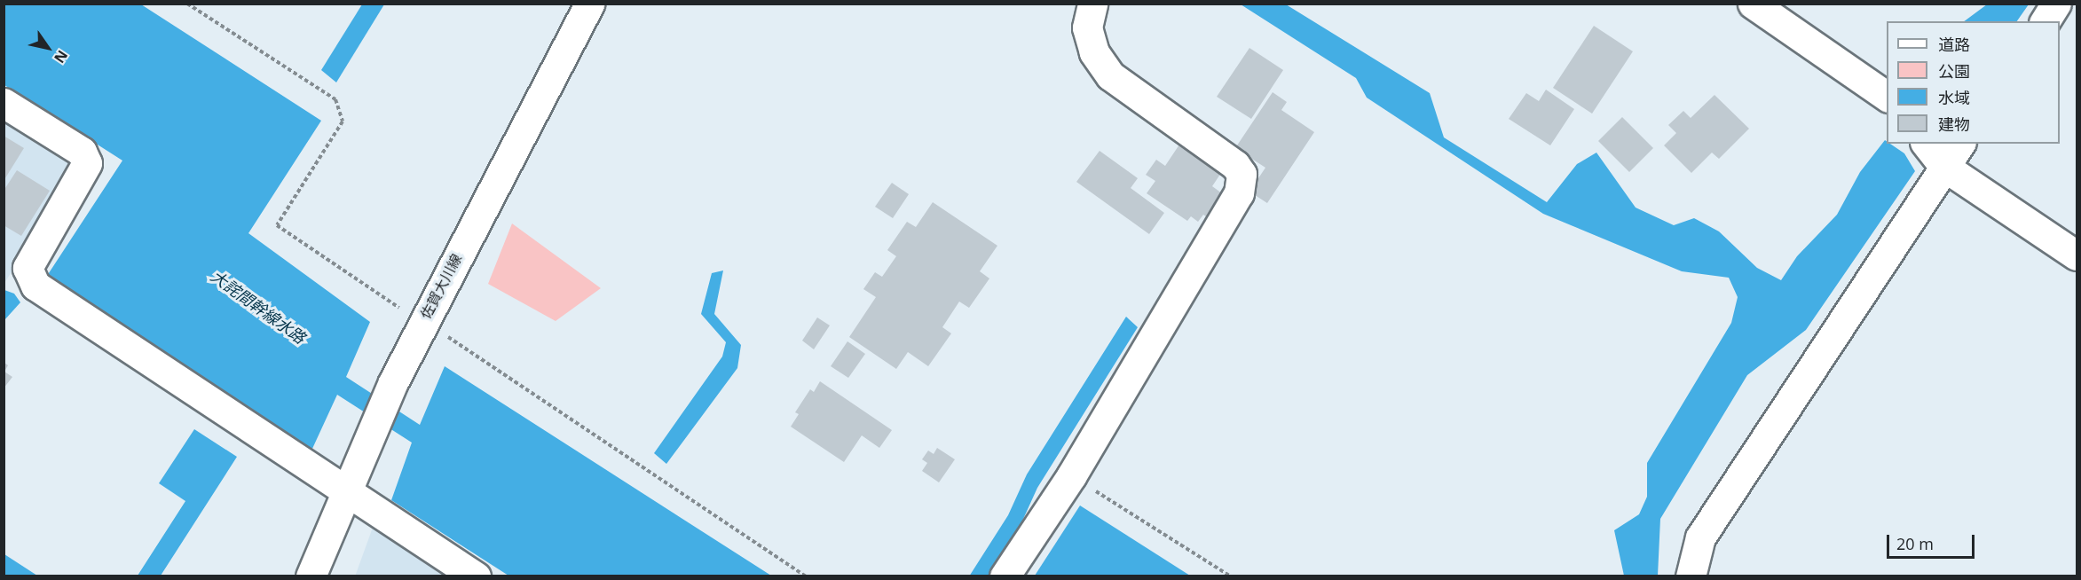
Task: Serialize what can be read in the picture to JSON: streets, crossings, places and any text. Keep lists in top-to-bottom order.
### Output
{
  "streets": {
    "street": ["佐賀大川線"]
  },
  "water": ["大詫間幹線水路"],
  "legend": [
    "道路",
    "公園",
    "水域",
    "建物"
  ],
  "scale_bar": "20 m",
  "north": "bottom right"
}
